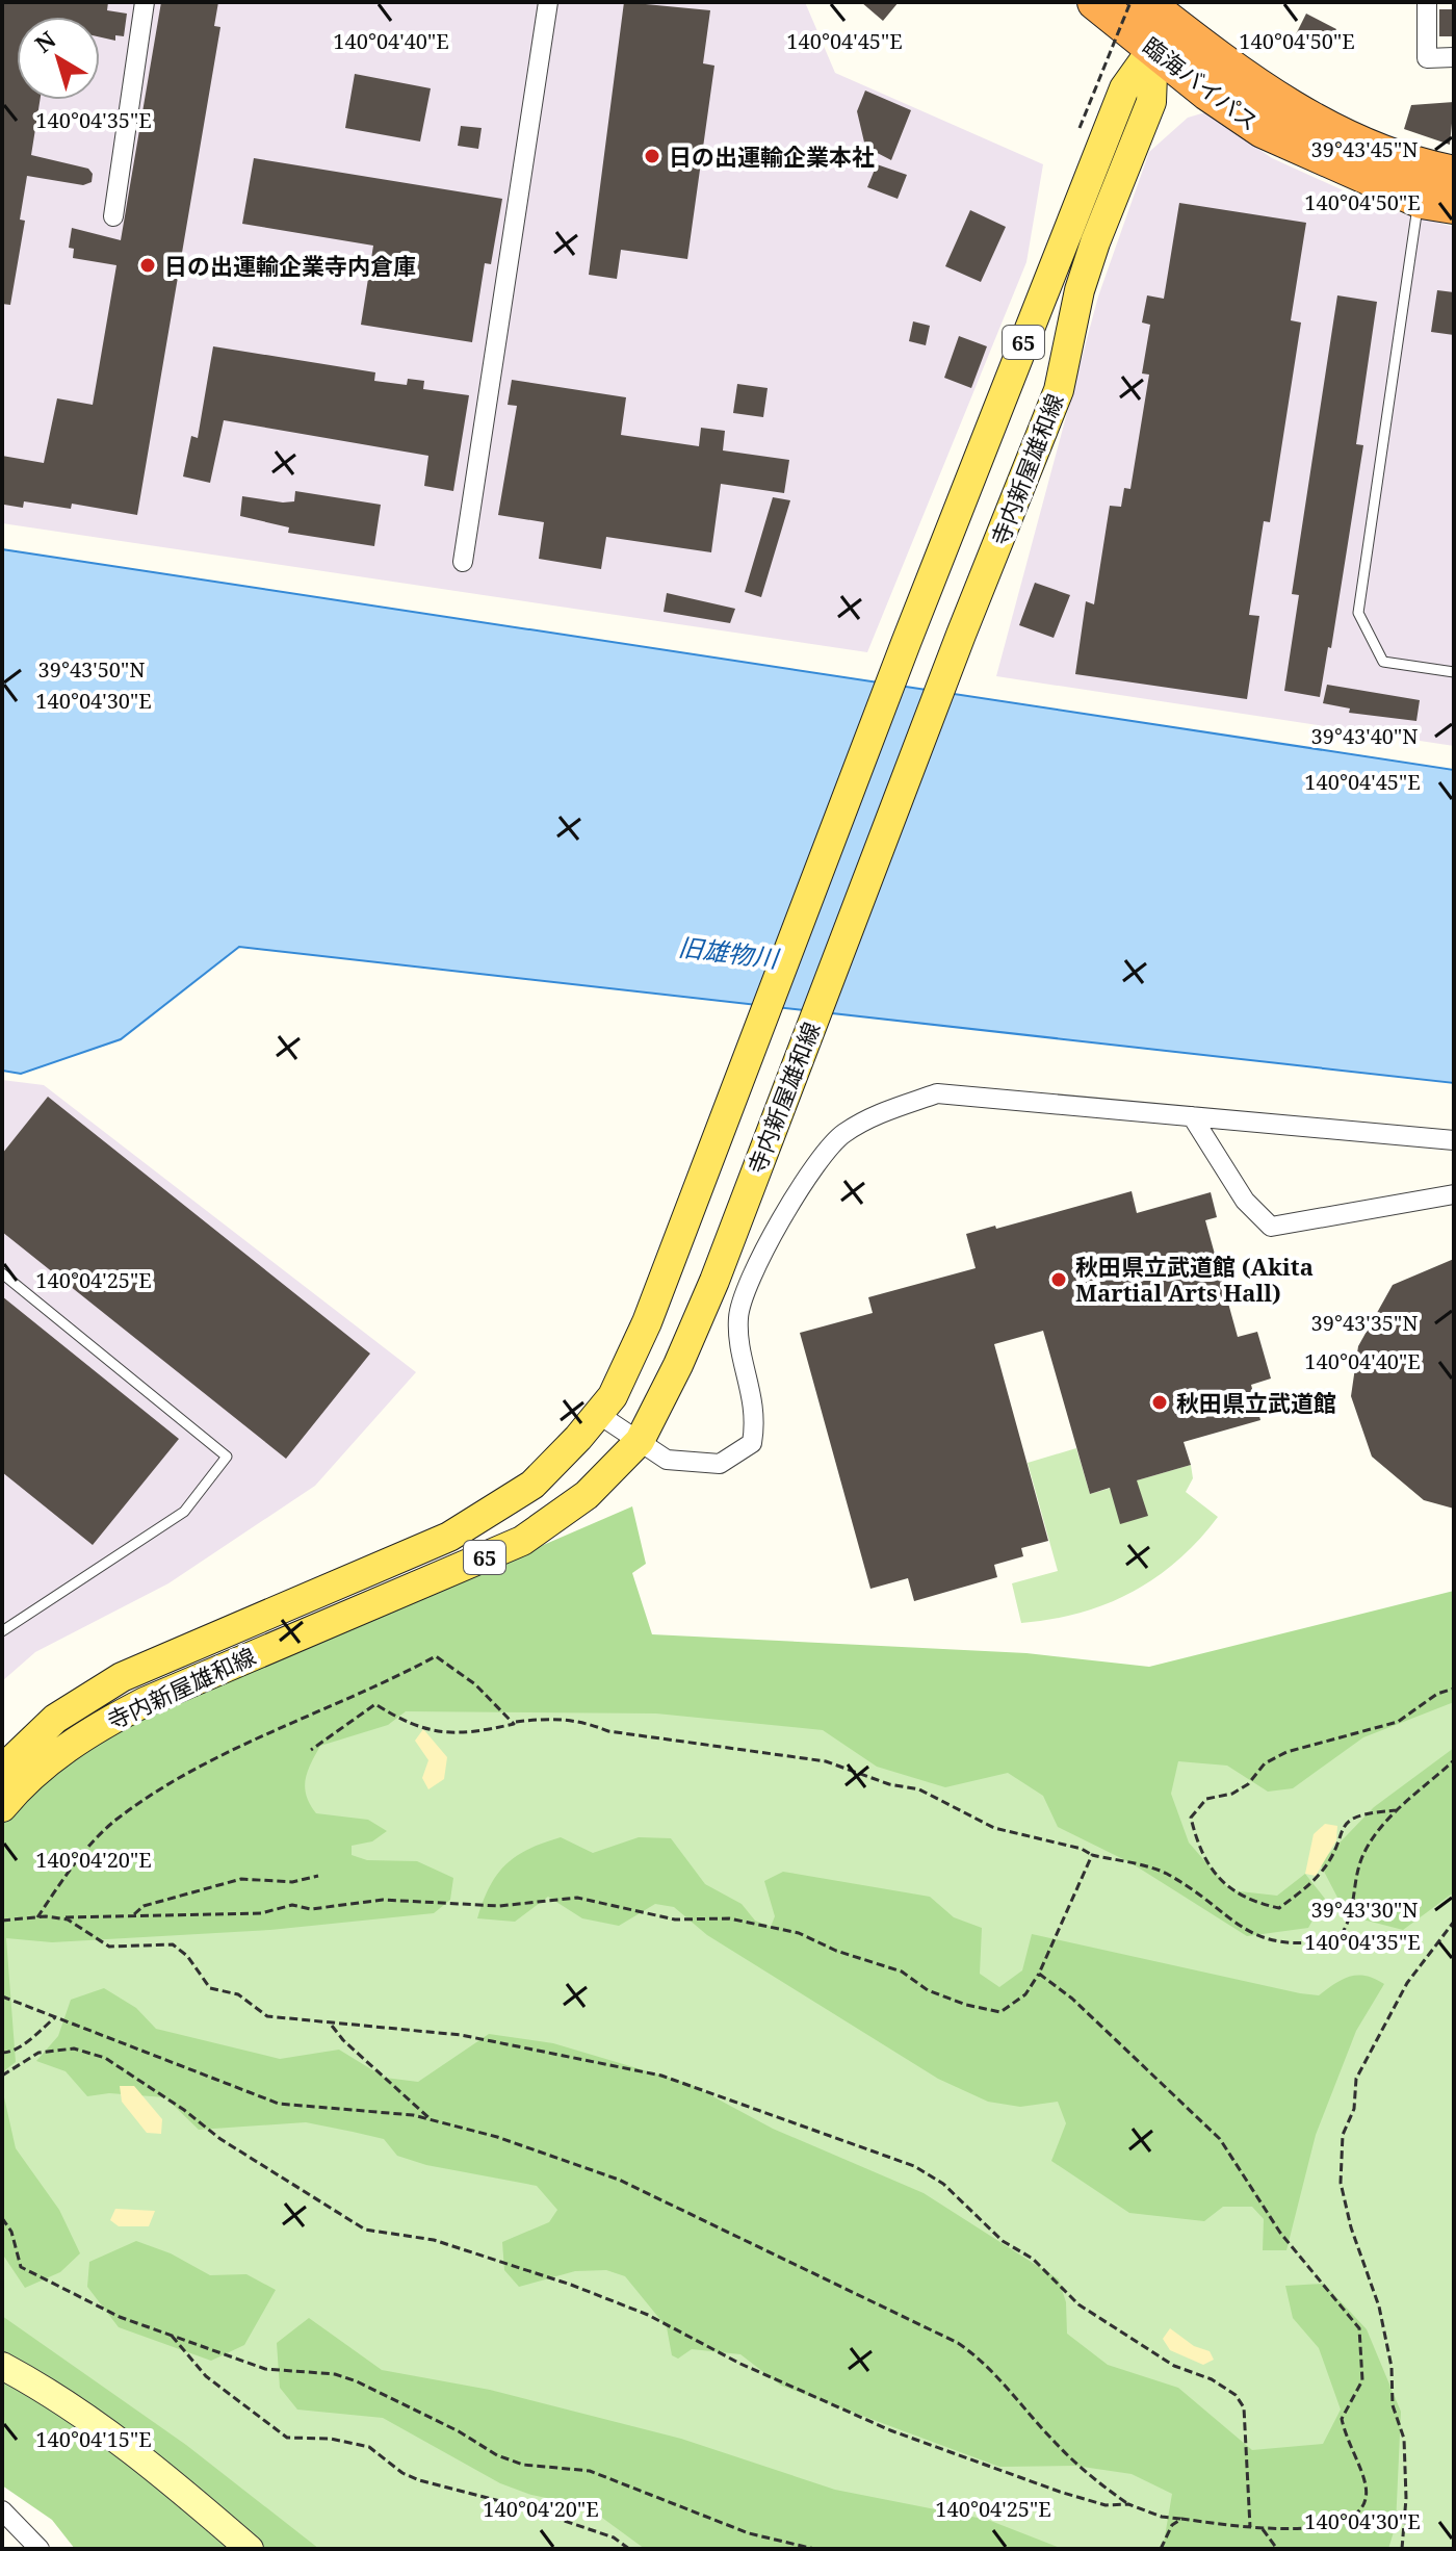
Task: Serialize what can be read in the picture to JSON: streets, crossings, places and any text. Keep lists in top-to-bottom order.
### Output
{
  "streets": {
    "highway": ["臨海バイパス"],
    "main road": ["65", "寺内新屋雄和線"]
  },
  "crossings": [
    ["臨海バイパス", "寺内新屋雄和線"]
  ],
  "water": ["旧雄物川"],
  "places": [
    "日の出運輸企業本社",
    "日の出運輸企業寺内倉庫",
    "秋田県立武道館 (Akita Martial Arts Hall)",
    "秋田県立武道館"
  ],
  "north": "top left",
  "coordinates": [
    "140°04'40\"E",
    "140°04'45\"E",
    "140°04'50\"E",
    "140°04'35\"E",
    "39°43'45\"N",
    "39°43'50\"N",
    "140°04'30\"E",
    "39°43'40\"N",
    "140°04'25\"E",
    "39°43'35\"N",
    "140°04'20\"E",
    "39°43'30\"N",
    "140°04'15\"E"
  ]
}
